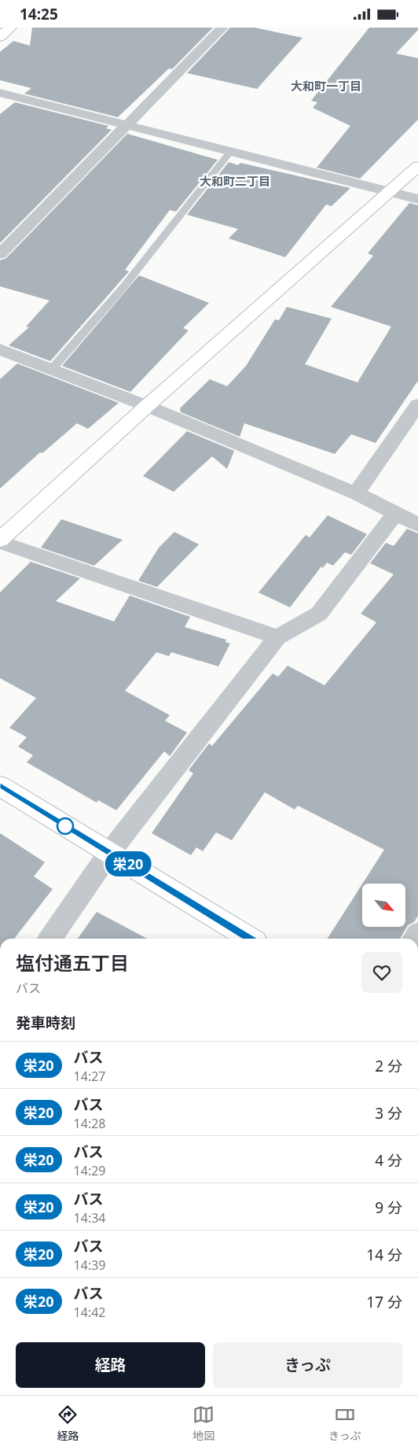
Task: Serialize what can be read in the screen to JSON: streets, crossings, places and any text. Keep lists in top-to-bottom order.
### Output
{
  "districts": ["大和町一丁目", "大和町二丁目"],
  "lines": ["bus line 栄20"],
  "north": "bottom right",
  "page": {
    "status": "14:25",
    "on_map": "栄20",
    "heading": [
      ["塩付通五丁目", "バス"],
      "発車時刻"
    ],
    "list": [
      {
        "mark": "栄20",
        "name": "バス",
        "note": "14:27",
        "value": "2 分"
      },
      {
        "mark": "栄20",
        "name": "バス",
        "note": "14:28",
        "value": "3 分"
      },
      {
        "mark": "栄20",
        "name": "バス",
        "note": "14:29",
        "value": "4 分"
      },
      {
        "mark": "栄20",
        "name": "バス",
        "note": "14:34",
        "value": "9 分"
      },
      {
        "mark": "栄20",
        "name": "バス",
        "note": "14:39",
        "value": "14 分"
      },
      {
        "mark": "栄20",
        "name": "バス",
        "note": "14:42",
        "value": "17 分"
      }
    ],
    "buttons": ["経路", "きっぷ"],
    "tabs": ["経路", "地図", "きっぷ"]
  }
}
